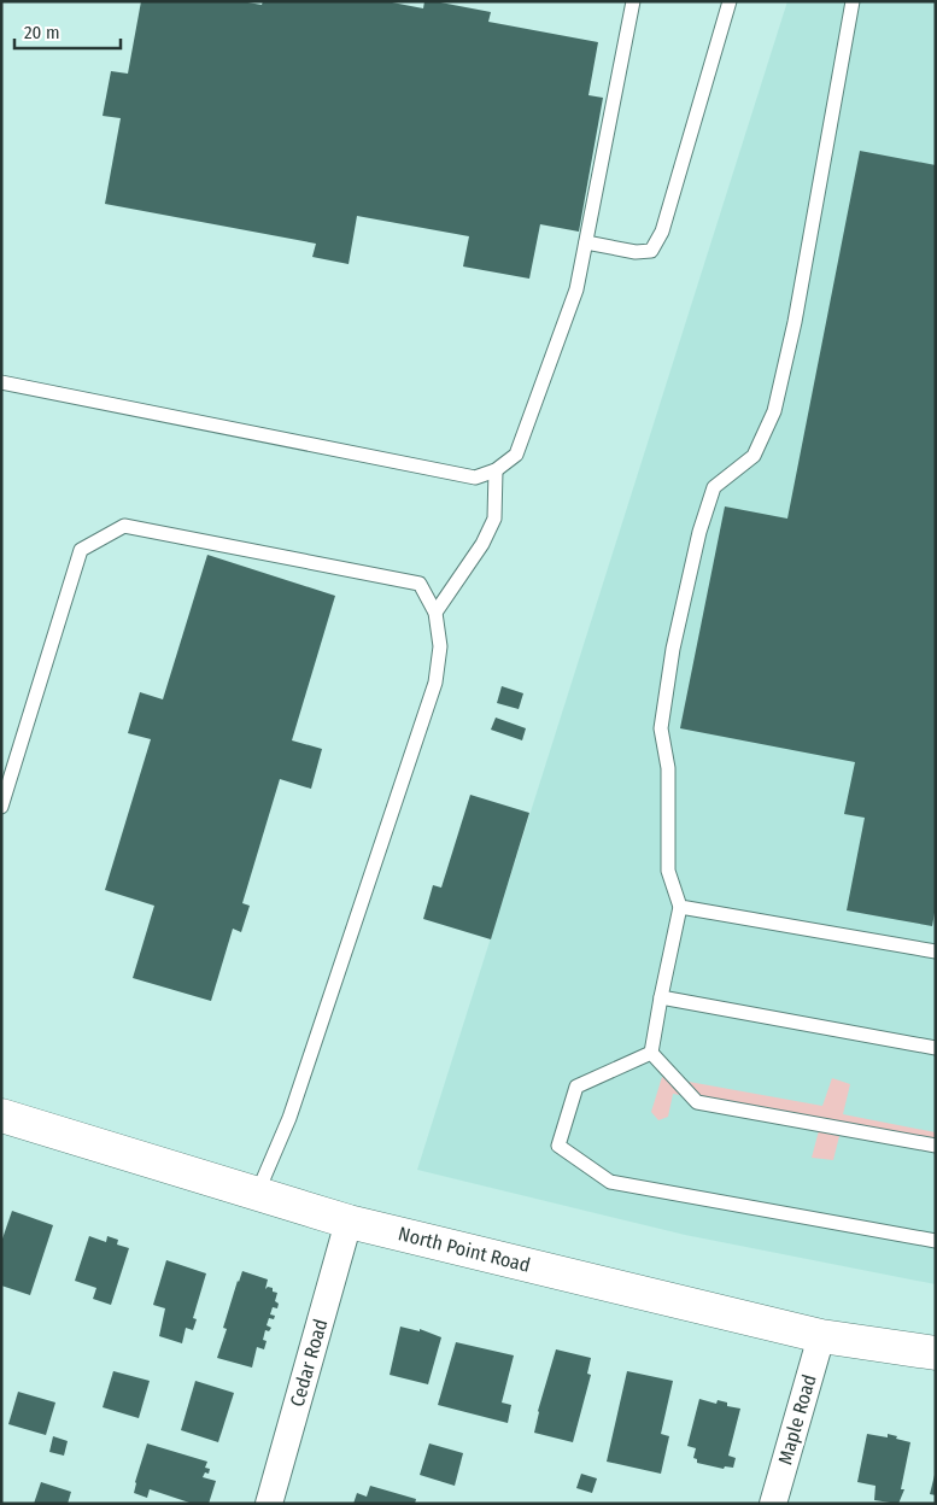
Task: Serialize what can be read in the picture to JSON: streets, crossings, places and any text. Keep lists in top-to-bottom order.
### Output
{
  "streets": {
    "street": ["North Point Road", "Cedar Road", "Maple Road"]
  },
  "crossings": [
    ["North Point Road", "Cedar Road"],
    ["North Point Road", "Maple Road"]
  ],
  "scale_bar": "20 m"
}
